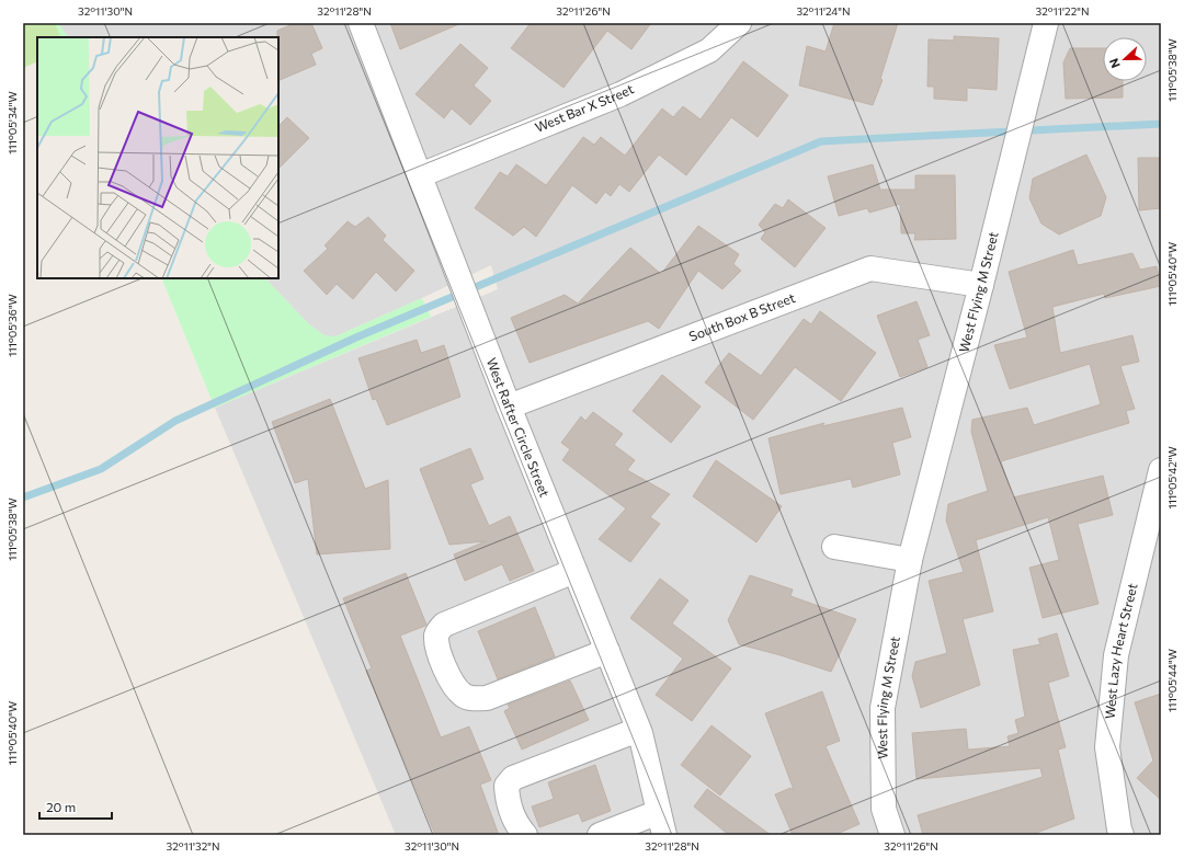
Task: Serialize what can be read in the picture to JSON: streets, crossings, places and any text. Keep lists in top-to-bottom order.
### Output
{
  "streets": {
    "street": [
      "West Bar X Street",
      "West Flying M Street",
      "South Box B Street",
      "West Rafter Circle Street",
      "West Lazy Heart Street"
    ]
  },
  "crossings": [
    ["West Bar X Street", "West Rafter Circle Street"],
    ["West Flying M Street", "South Box B Street"],
    ["South Box B Street", "West Rafter Circle Street"]
  ],
  "scale_bar": "20 m",
  "north": "left",
  "coordinates": [
    "32°11'30\"N",
    "32°11'28\"N",
    "32°11'26\"N",
    "32°11'24\"N",
    "32°11'22\"N",
    "111°05'38\"W",
    "111°05'34\"W",
    "111°05'40\"W",
    "111°05'36\"W",
    "111°05'42\"W",
    "111°05'44\"W",
    "32°11'32\"N"
  ]
}
